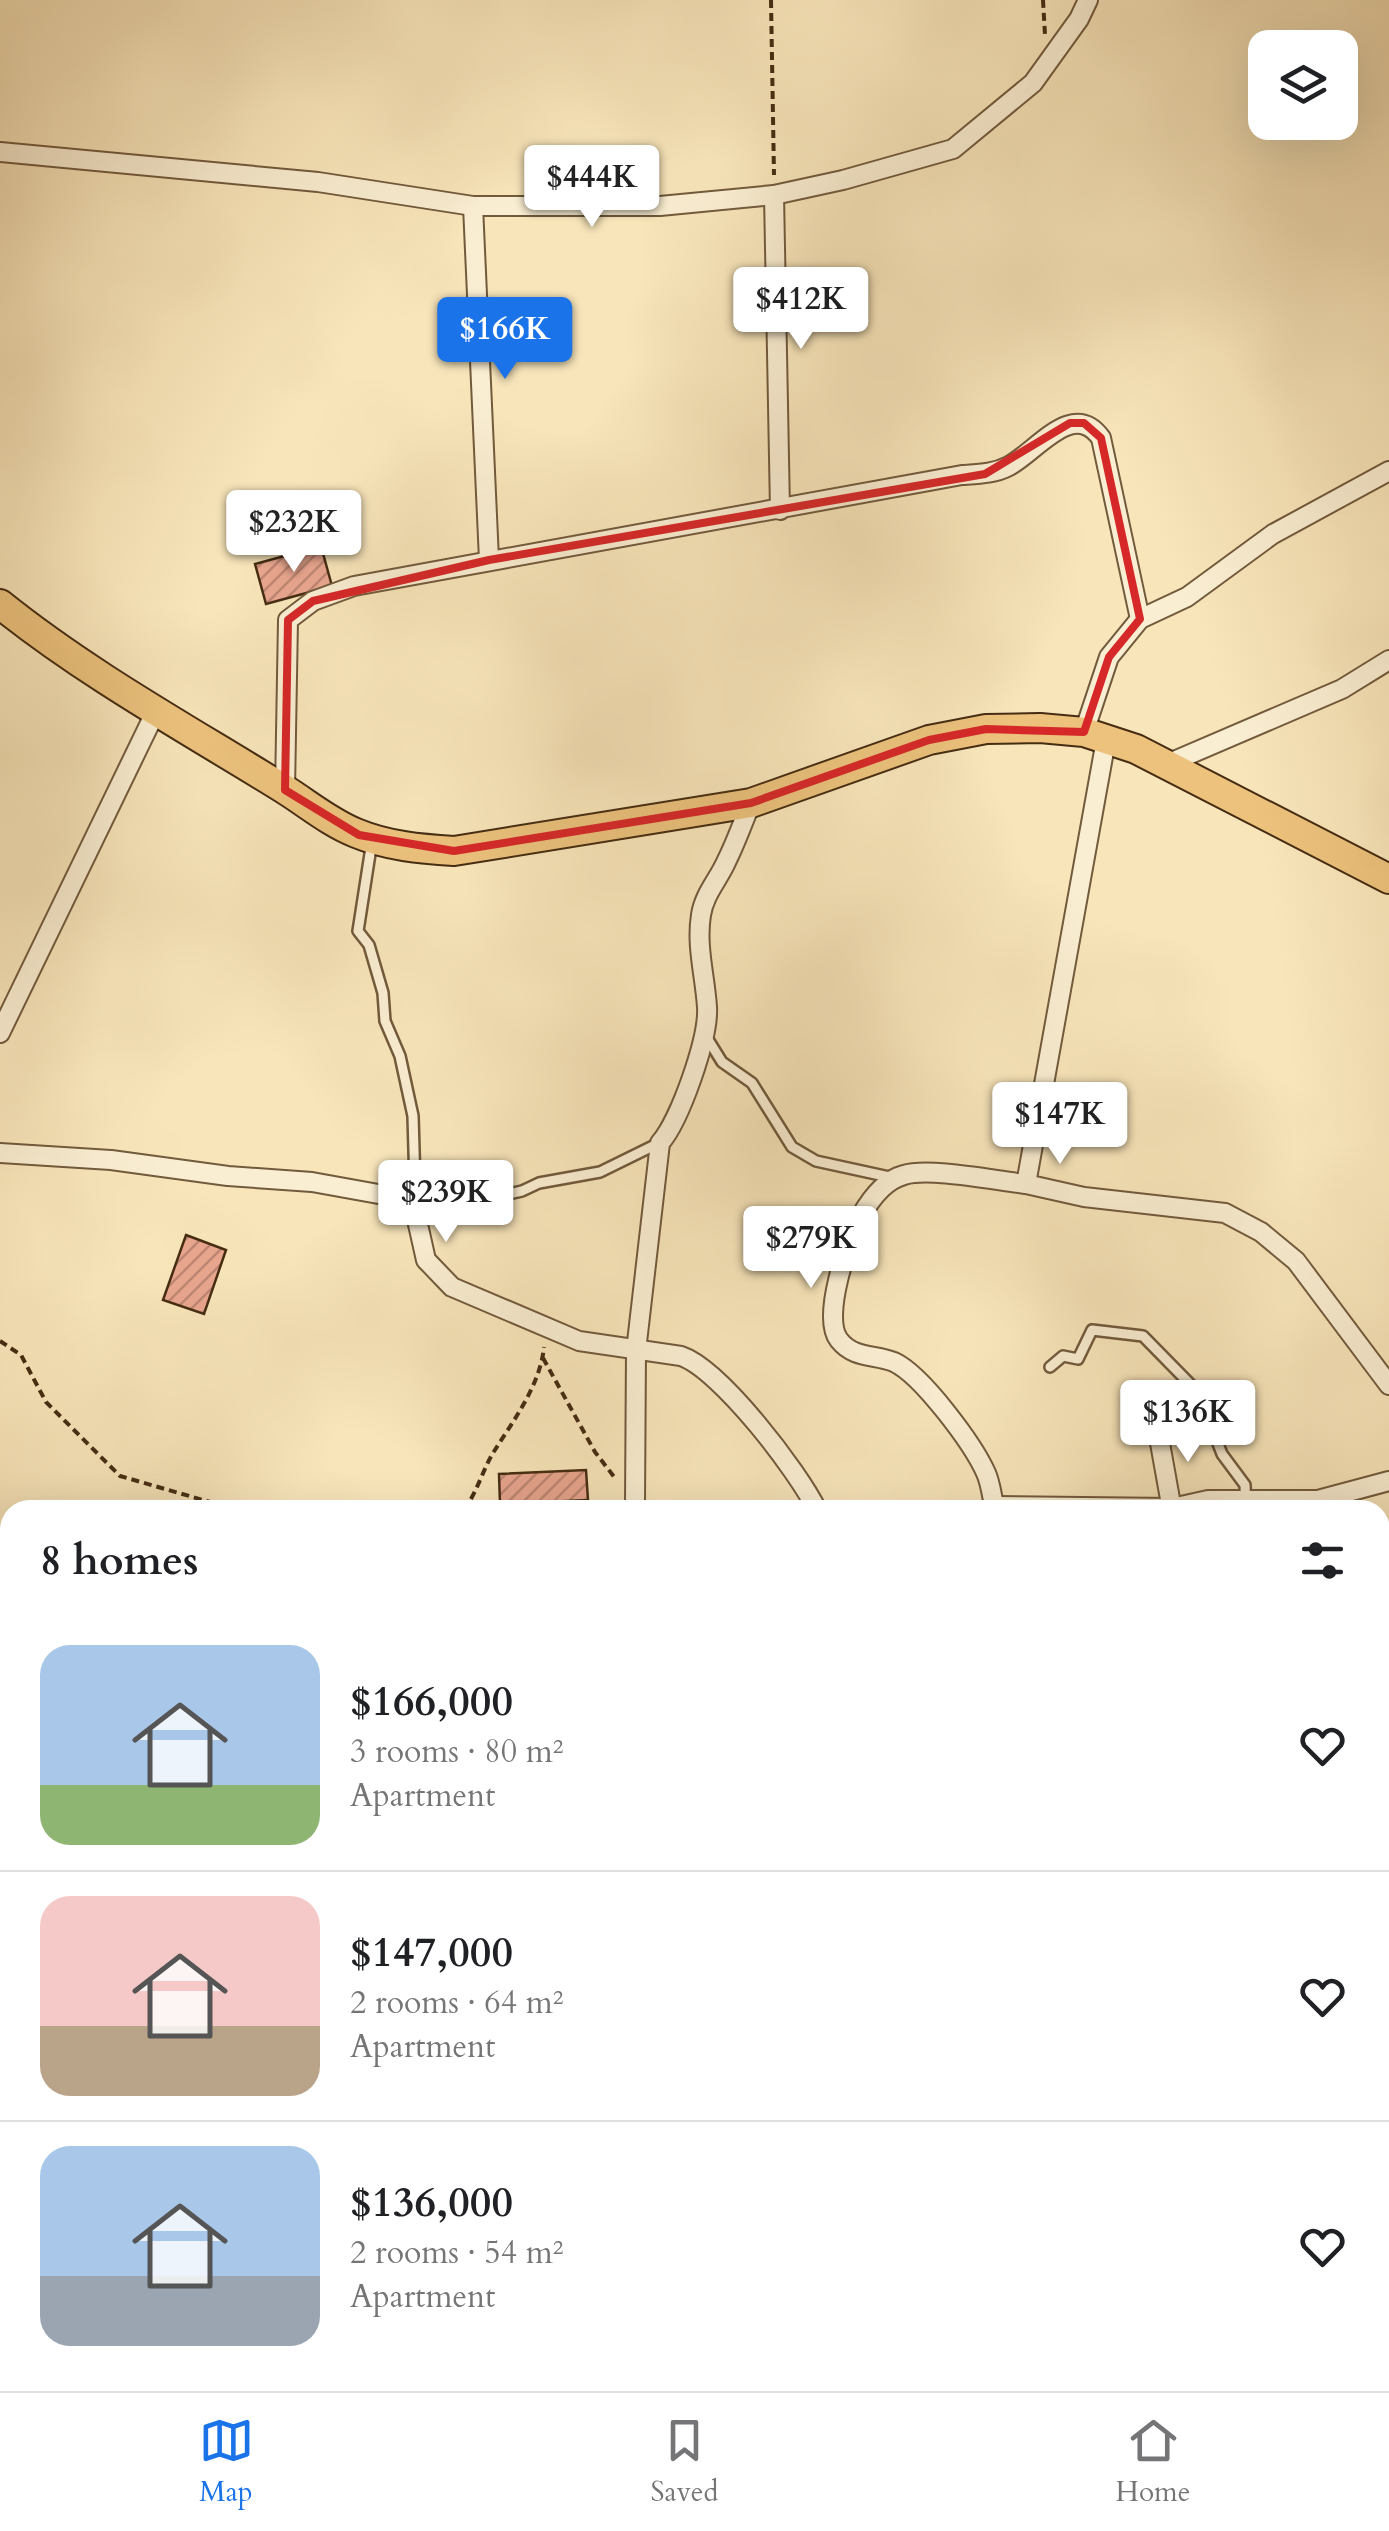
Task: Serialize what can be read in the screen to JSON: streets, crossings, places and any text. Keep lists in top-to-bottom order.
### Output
{
  "page": {
    "price": [
      "$444K",
      "$412K",
      "$166K",
      "$232K",
      "$147K",
      "$239K",
      "$279K",
      "$136K"
    ],
    "heading": "8 homes",
    "list": [
      {
        "name": "$166,000",
        "note": "3 rooms · 80 m² · Apartment"
      },
      {
        "name": "$147,000",
        "note": "2 rooms · 64 m² · Apartment"
      },
      {
        "name": "$136,000",
        "note": "2 rooms · 54 m² · Apartment"
      }
    ],
    "tabs": ["Map", "Saved", "Home"]
  }
}
